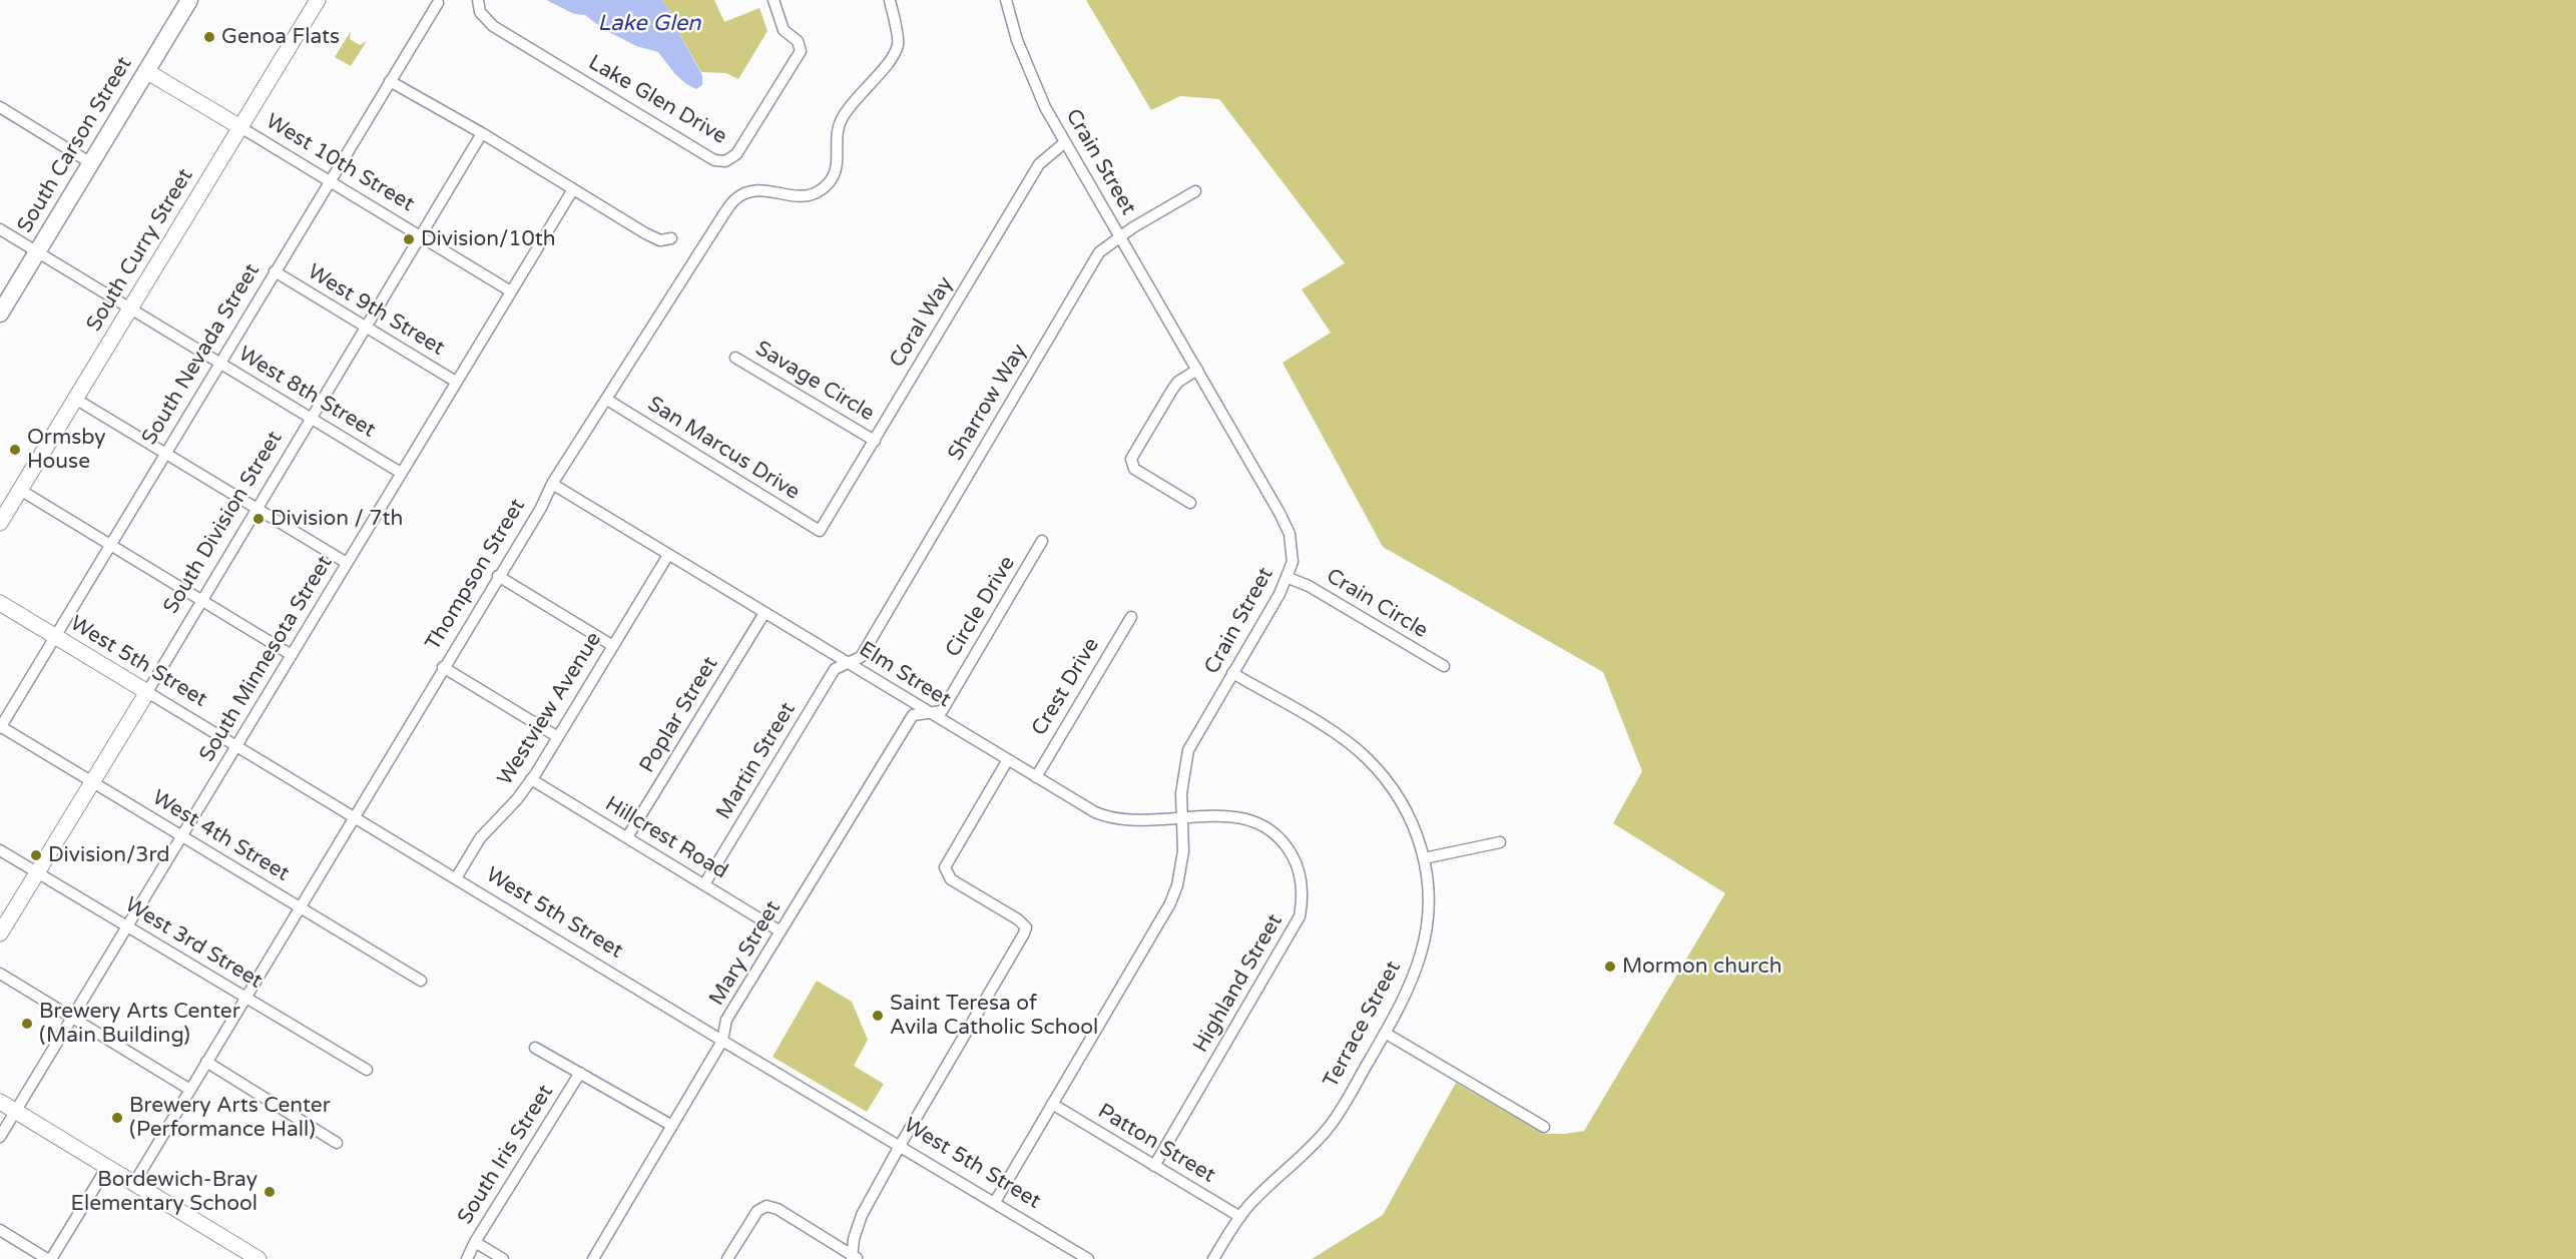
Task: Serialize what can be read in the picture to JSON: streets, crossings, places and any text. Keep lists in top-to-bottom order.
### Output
{
  "streets": {
    "main road": ["South Carson Street"],
    "street": [
      "Lake Glen Drive",
      "Crain Street",
      "West 10th Street",
      "South Curry Street",
      "West 9th Street",
      "Coral Way",
      "South Nevada Street",
      "Savage Circle",
      "West 8th Street",
      "Sharrow Way",
      "San Marcus Drive",
      "South Division Street",
      "Thompson Street",
      "Crain Circle",
      "Circle Drive",
      "South Minnesota Street",
      "West 5th Street",
      "Elm Street",
      "Crest Drive",
      "Westview Avenue",
      "Poplar Street",
      "Martin Street",
      "West 4th Street",
      "Hillcrest Road",
      "West 3rd Street",
      "Mary Street",
      "Highland Street",
      "Terrace Street",
      "Patton Street",
      "South Iris Street"
    ]
  },
  "crossings": [
    ["South Carson Street", "West 10th Street"],
    ["South Carson Street", "West 8th Street"],
    ["Crain Street", "Coral Way"],
    ["Crain Street", "Sharrow Way"],
    ["Crain Street", "Crain Circle"],
    ["Crain Street", "West 5th Street"],
    ["Crain Street", "Elm Street"],
    ["Crain Street", "Terrace Street"],
    ["Crain Street", "Patton Street"],
    ["West 10th Street", "South Curry Street"],
    ["West 10th Street", "South Nevada Street"],
    ["West 10th Street", "South Division Street"],
    ["West 10th Street", "South Minnesota Street"],
    ["South Curry Street", "West 8th Street"],
    ["West 9th Street", "South Nevada Street"],
    ["West 9th Street", "South Division Street"],
    ["West 9th Street", "South Minnesota Street"],
    ["Coral Way", "Savage Circle"],
    ["Coral Way", "San Marcus Drive"],
    ["South Nevada Street", "West 8th Street"],
    ["South Nevada Street", "West 5th Street"],
    ["South Nevada Street", "West 4th Street"],
    ["West 8th Street", "South Division Street"],
    ["West 8th Street", "South Minnesota Street"],
    ["Sharrow Way", "Elm Street"],
    ["Sharrow Way", "Martin Street"],
    ["San Marcus Drive", "Thompson Street"],
    ["South Division Street", "West 5th Street"],
    ["South Division Street", "West 4th Street"],
    ["South Division Street", "West 3rd Street"],
    ["Thompson Street", "West 5th Street"],
    ["Thompson Street", "Elm Street"],
    ["Thompson Street", "West 4th Street"],
    ["Thompson Street", "West 3rd Street"],
    ["Circle Drive", "Elm Street"],
    ["Circle Drive", "Mary Street"],
    ["South Minnesota Street", "West 5th Street"],
    ["South Minnesota Street", "West 4th Street"],
    ["South Minnesota Street", "West 3rd Street"],
    ["West 5th Street", "Westview Avenue"],
    ["West 5th Street", "Mary Street"],
    ["Elm Street", "Crest Drive"],
    ["Elm Street", "Westview Avenue"],
    ["Elm Street", "Poplar Street"],
    ["Elm Street", "Martin Street"],
    ["Elm Street", "Mary Street"],
    ["Elm Street", "Highland Street"],
    ["Westview Avenue", "Hillcrest Road"],
    ["Poplar Street", "Hillcrest Road"],
    ["Martin Street", "Hillcrest Road"],
    ["Hillcrest Road", "Mary Street"],
    ["Highland Street", "Patton Street"],
    ["Terrace Street", "Patton Street"]
  ],
  "water": ["Lake Glen"],
  "places": [
    "Genoa Flats",
    "Division/10th",
    "Ormsby House",
    "Division / 7th",
    "Division/3rd",
    "Mormon church",
    "Saint Teresa of Avila Catholic School",
    "Brewery Arts Center (Main Building)",
    "Brewery Arts Center (Performance Hall)",
    "Bordewich-Bray Elementary School"
  ]
}
